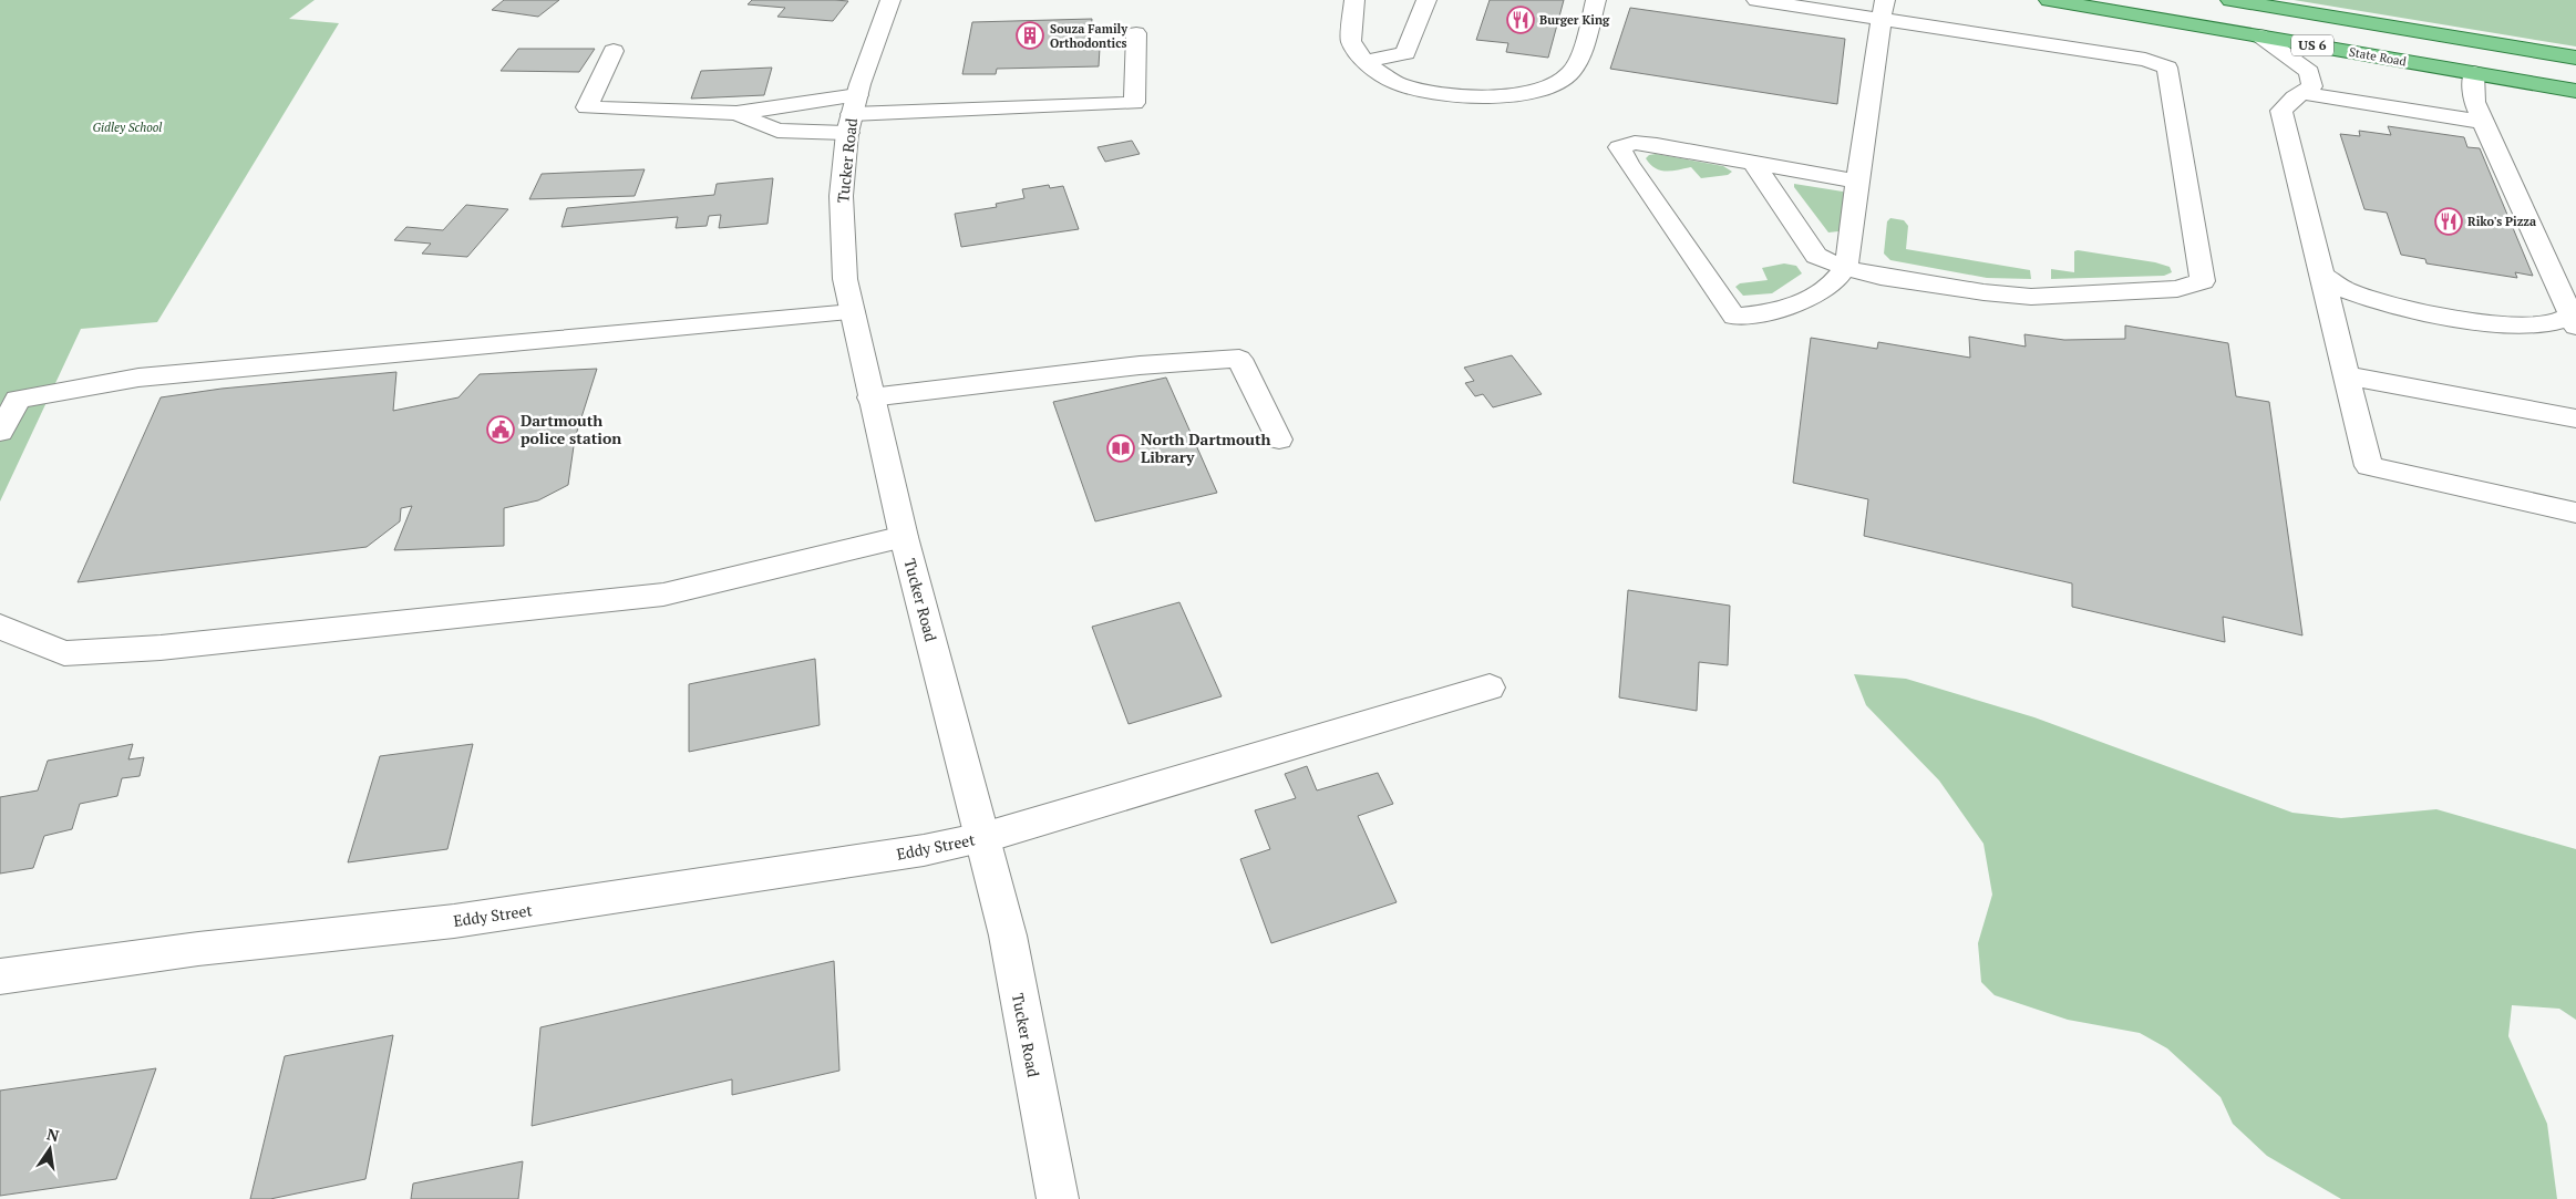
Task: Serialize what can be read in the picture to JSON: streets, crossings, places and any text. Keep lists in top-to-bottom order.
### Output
{
  "streets": {
    "main road": [
      "US 6",
      "State Road",
      "Tucker Road",
      "Eddy Street"
    ]
  },
  "crossings": [
    ["Tucker Road", "Eddy Street"]
  ],
  "parks": ["Gidley School"],
  "places": {
    "restaurant": ["Burger King", "Riko's Pizza"],
    "building": ["Souza Family Orthodontics"],
    "public building": ["Dartmouth police station"],
    "library": ["North Dartmouth Library"]
  },
  "north": "top"
}
